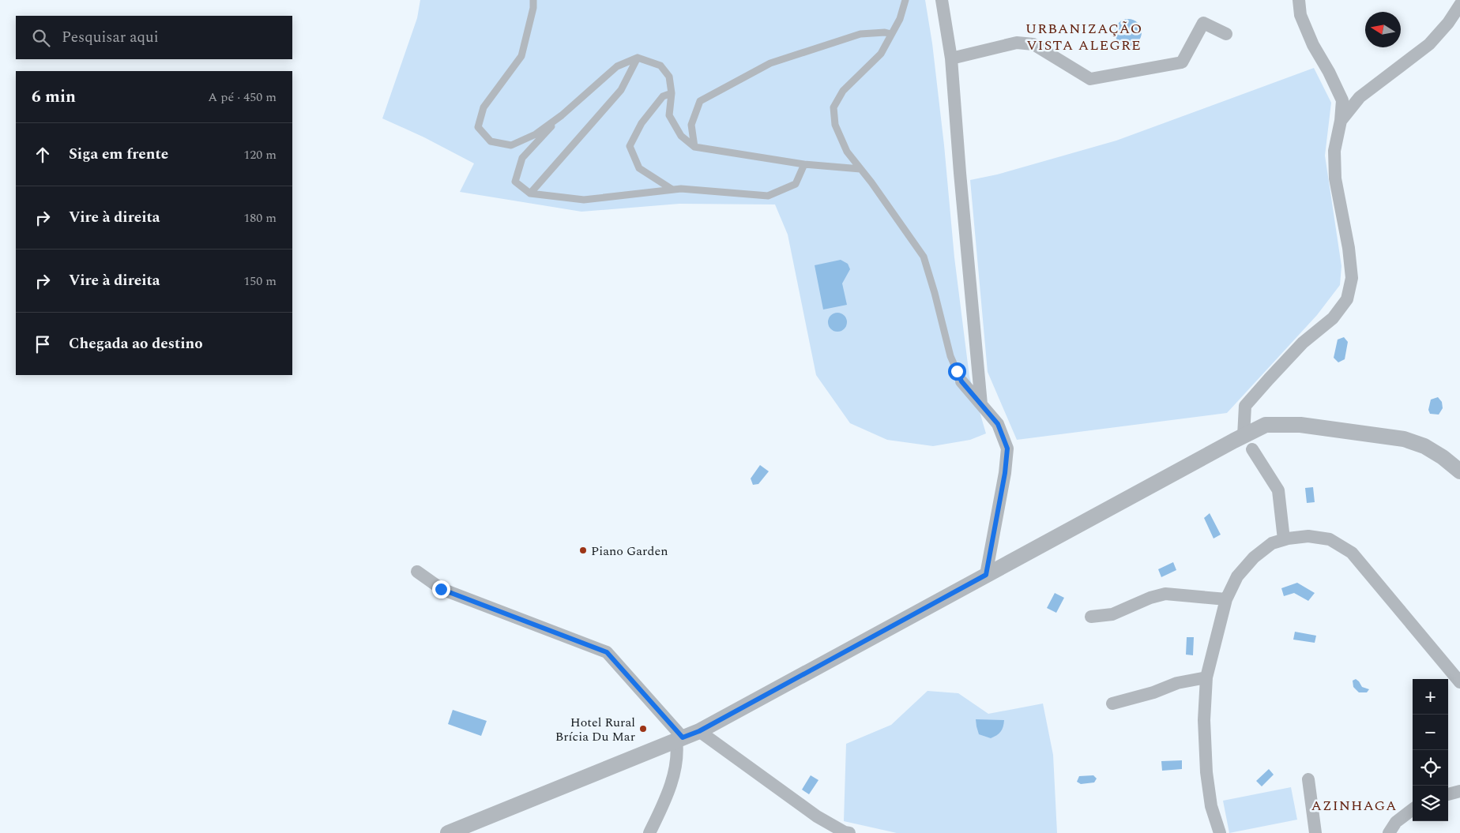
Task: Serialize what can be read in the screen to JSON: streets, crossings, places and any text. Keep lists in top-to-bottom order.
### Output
{
  "districts": ["URBANIZAÇÃO VISTA ALEGRE", "AZINHAGA"],
  "places": ["Piano Garden", "Hotel Rural Brícia Du Mar"],
  "north": "left",
  "page": {
    "search": "Pesquisar aqui",
    "heading": ["6 min", "A pé · 450 m"],
    "list": [
      ["Siga em frente", "120 m"],
      ["Vire à direita", "180 m"],
      ["Vire à direita", "150 m"],
      "Chegada ao destino"
    ],
    "map_buttons": ["+", "−"]
  }
}
